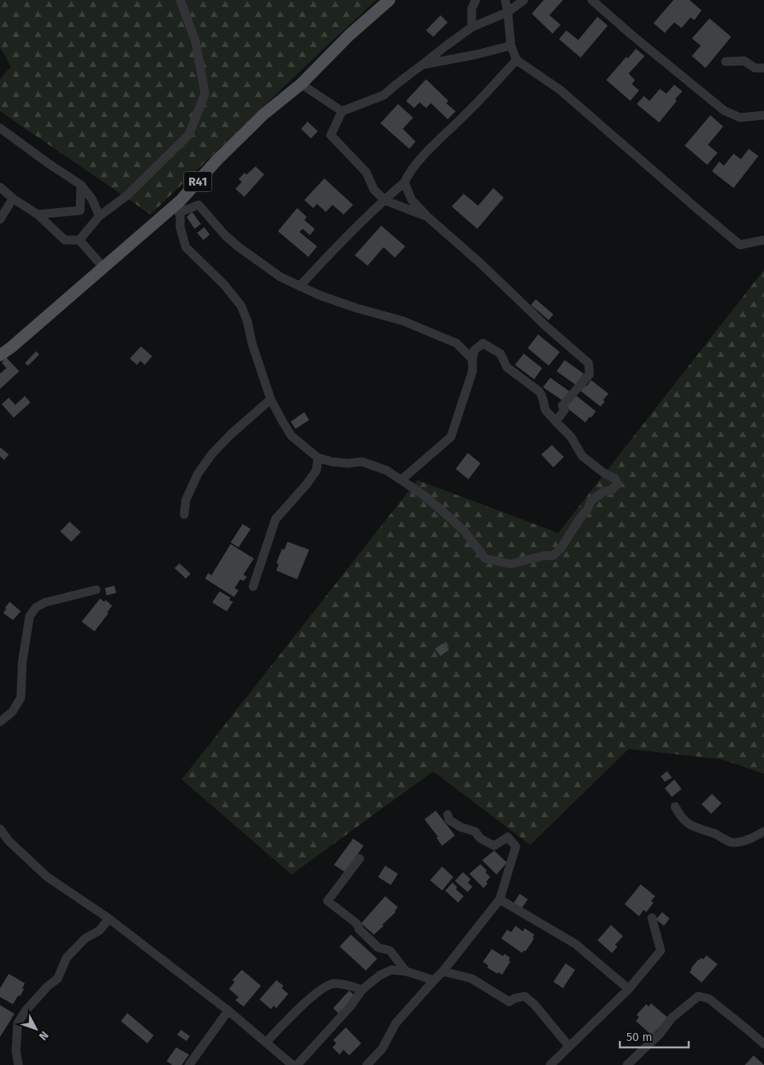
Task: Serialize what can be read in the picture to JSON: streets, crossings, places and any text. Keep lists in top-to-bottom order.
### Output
{
  "streets": {
    "main road": ["R41"]
  },
  "scale_bar": "50 m",
  "north": "bottom right"
}
